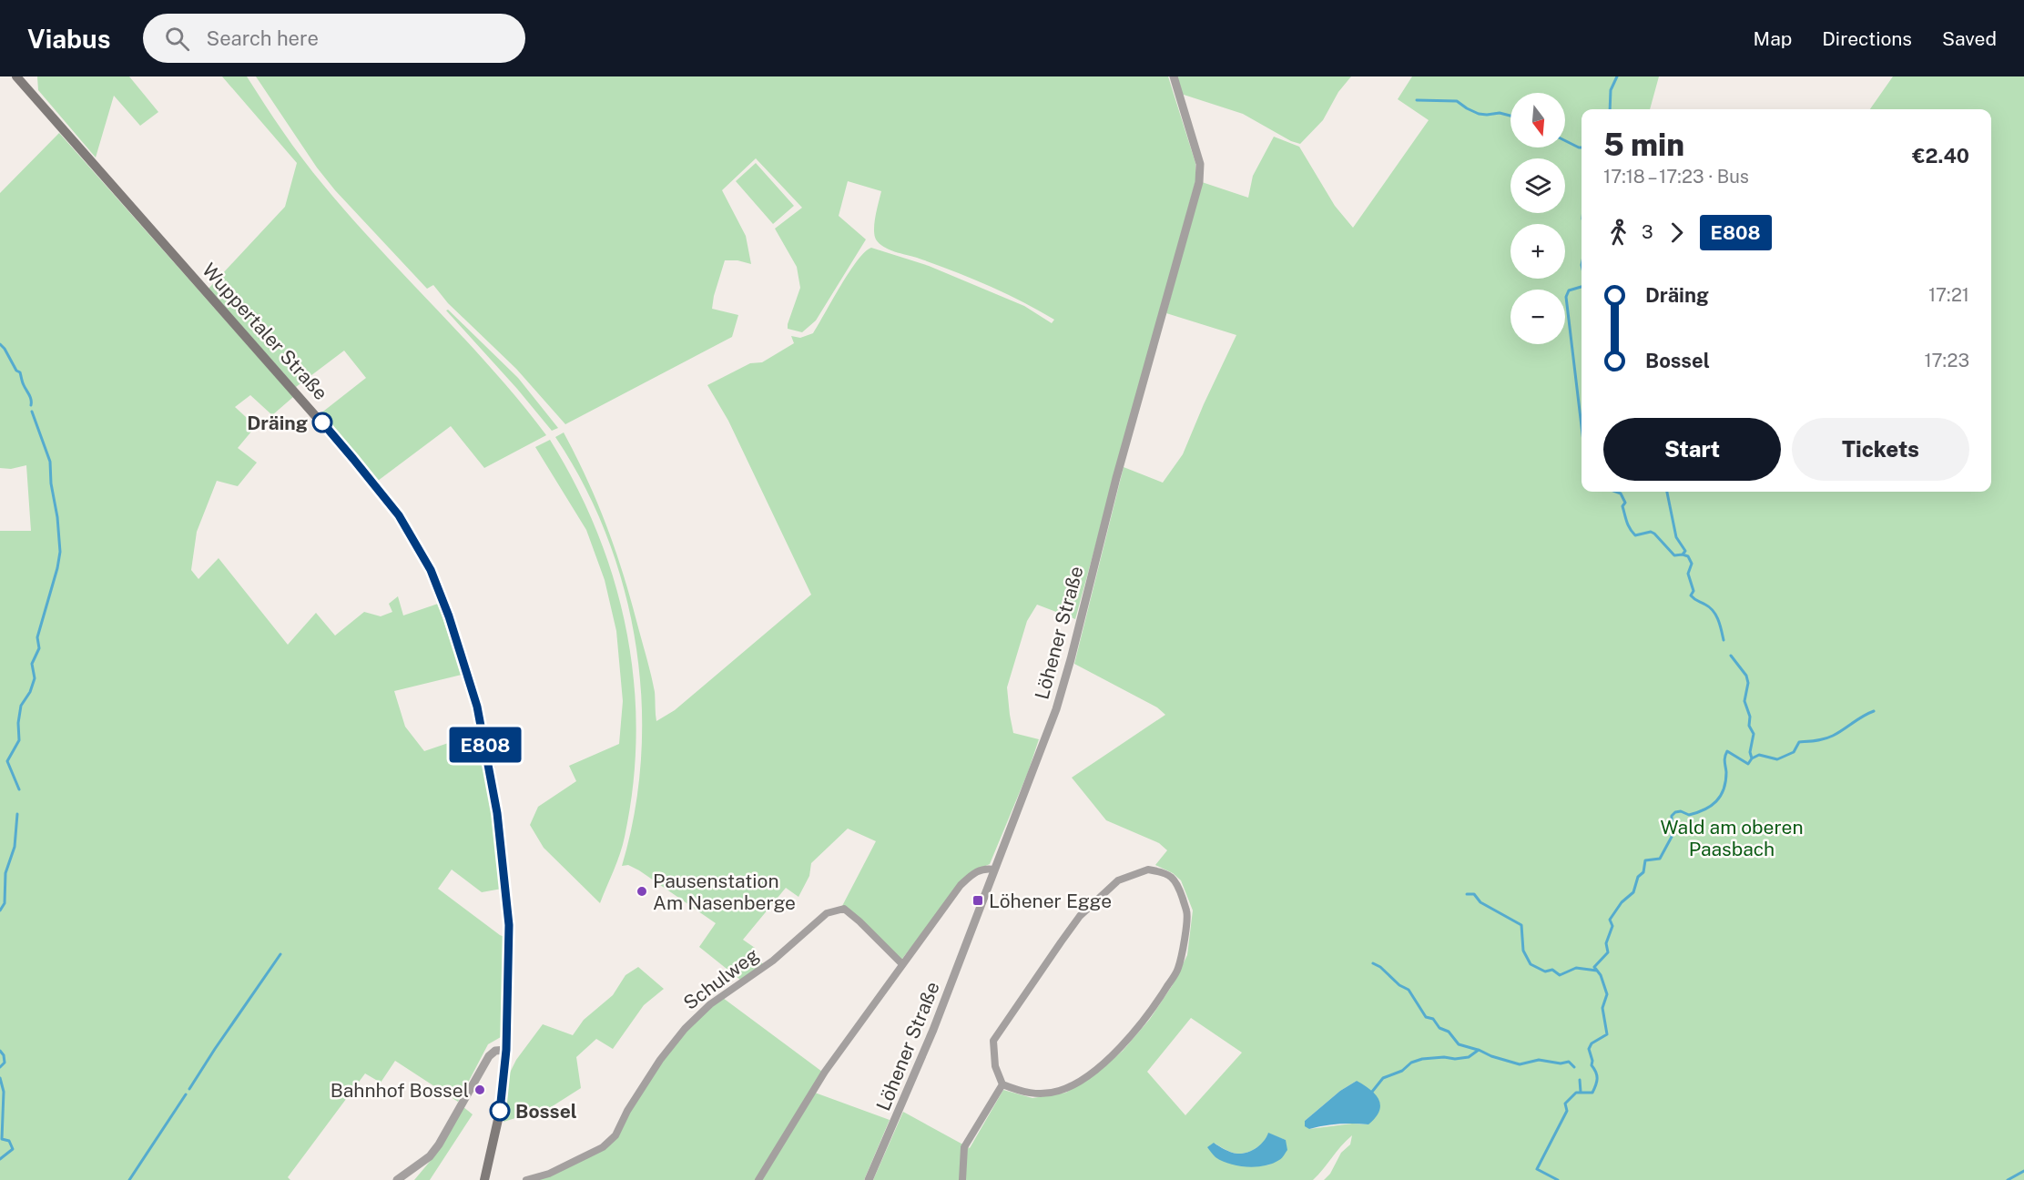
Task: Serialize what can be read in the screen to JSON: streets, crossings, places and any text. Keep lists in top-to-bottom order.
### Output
{
  "streets": {
    "main road": ["Wuppertaler Straße"],
    "street": ["Löhener Straße", "Schulweg"]
  },
  "parks": ["Wald am oberen Paasbach"],
  "places": {
    "other": [
      "Dräing",
      "Pausenstation Am Nasenberge",
      "Bahnhof Bossel",
      "Bossel"
    ],
    "transit": ["Löhener Egge"]
  },
  "lines": ["bus line E808"],
  "north": "bottom",
  "page": {
    "header": "Viabus",
    "search": "Search here",
    "nav": ["Map", "Directions", "Saved"],
    "on_map": "E808",
    "map_buttons": ["+", "−"],
    "heading": ["5 min", "17:18 – 17:23 · Bus", "€2.40"],
    "legs": ["3", "E808"],
    "list": [
      {
        "name": "Dräing",
        "value": "17:21"
      },
      {
        "name": "Bossel",
        "value": "17:23"
      }
    ],
    "buttons": ["Start", "Tickets"]
  }
}
